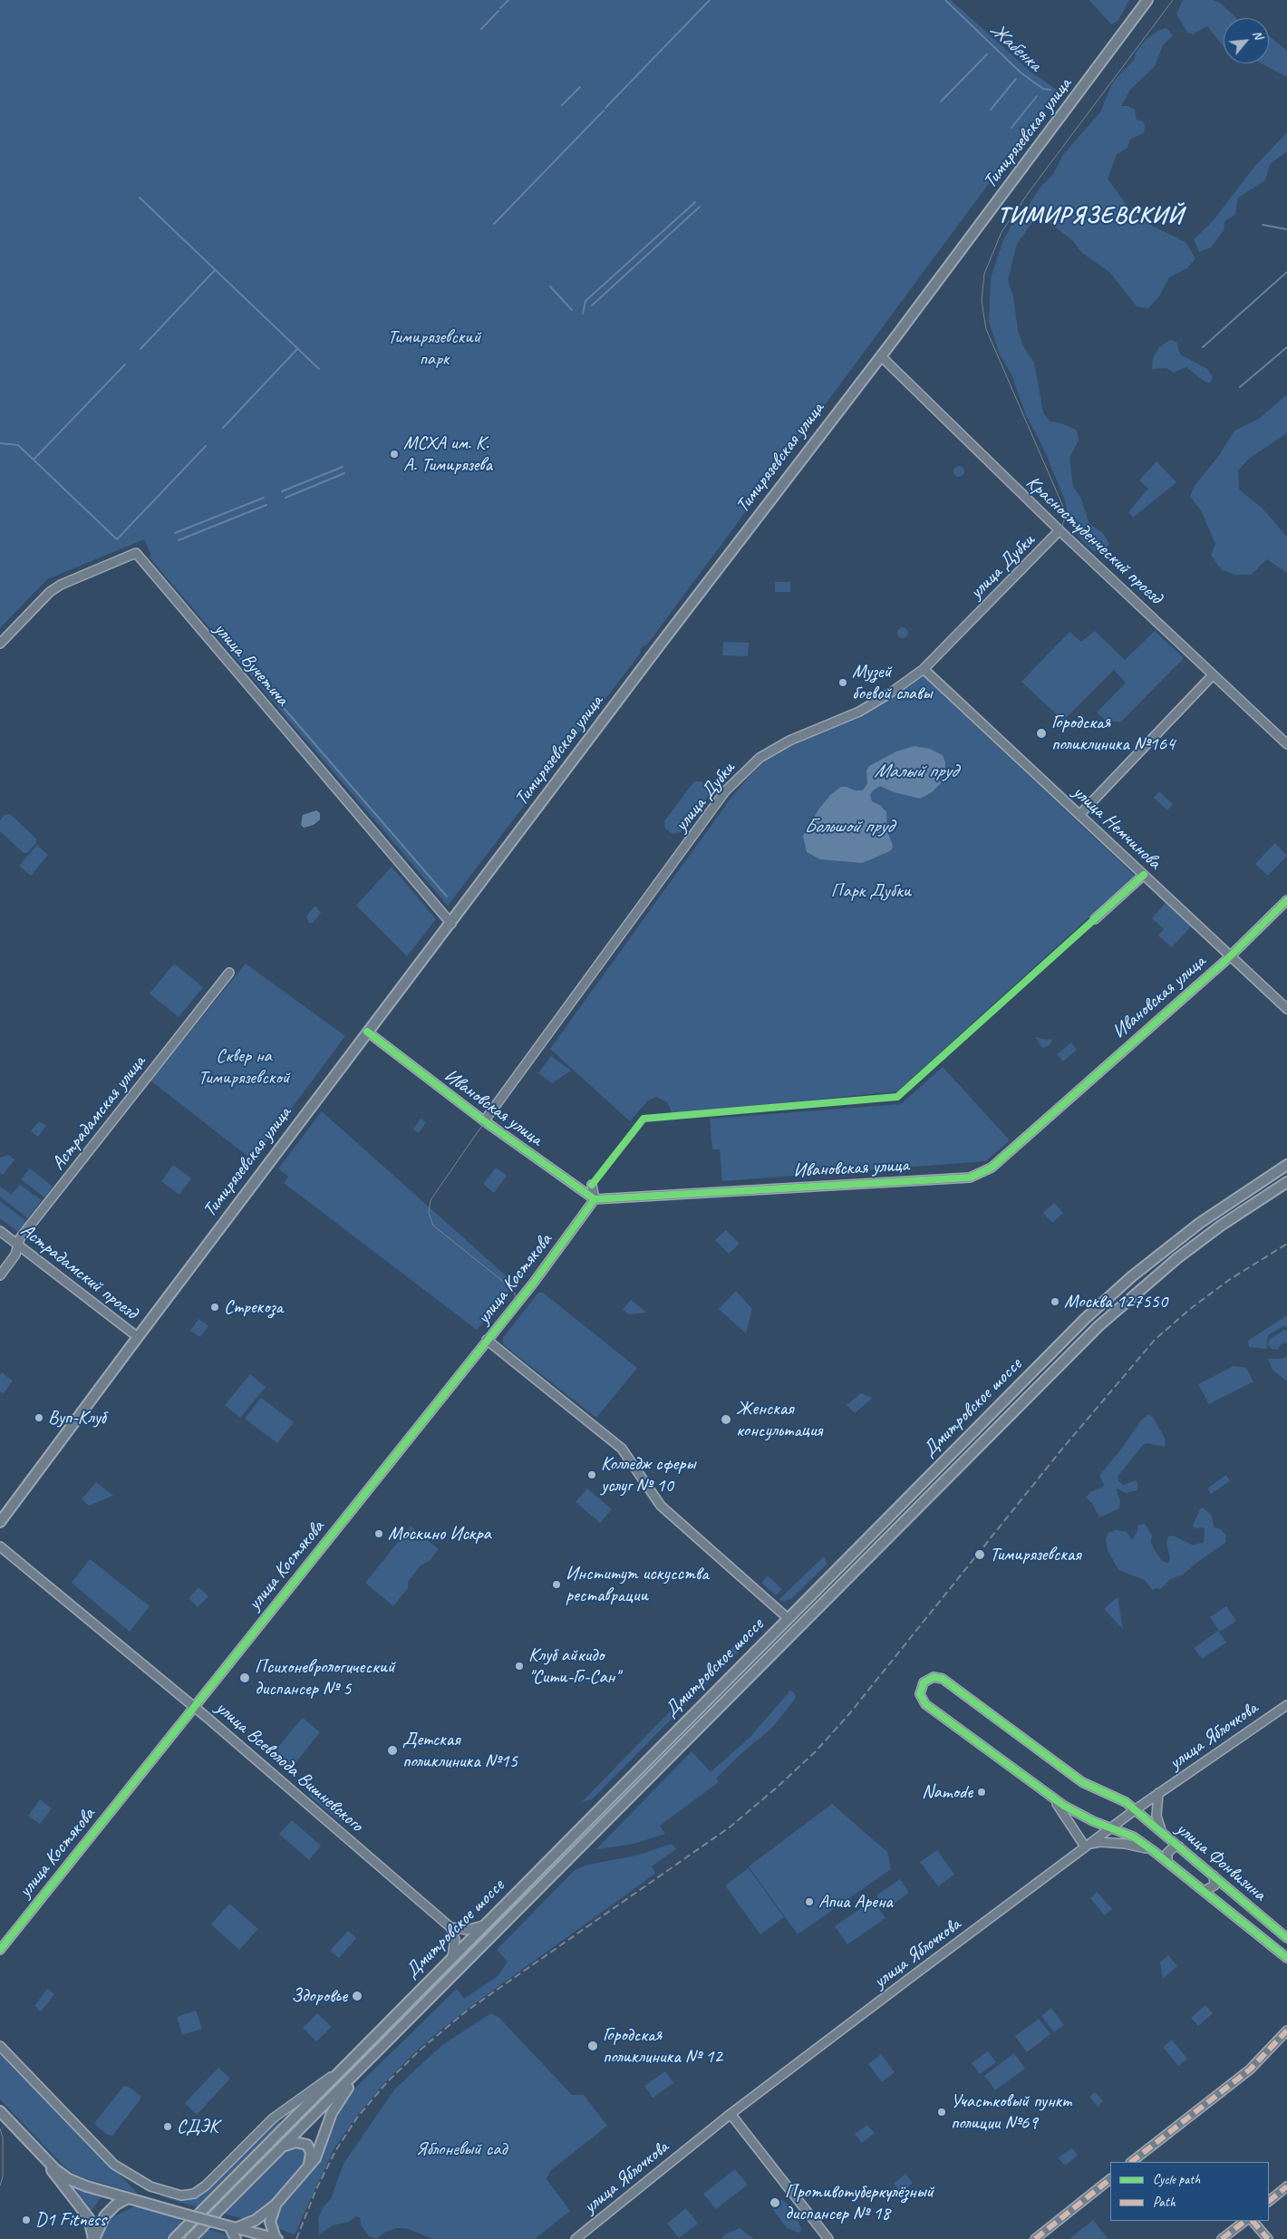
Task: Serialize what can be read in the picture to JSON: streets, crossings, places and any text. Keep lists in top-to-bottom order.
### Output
{
  "streets": {
    "main road": ["Тимирязевская улица", "Дмитровское шоссе"],
    "street": [
      "Красностуденческий проезд",
      "улица Дубки",
      "улица Вучетича",
      "улица Немчинова",
      "Ивановская улица",
      "Астрадамская улица",
      "Астрадамский проезд",
      "улица Костякова",
      "улица Яблочкова",
      "улица Всеволода Вишневского",
      "улица Фонвизина"
    ]
  },
  "crossings": [
    ["Тимирязевская улица", "Красностуденческий проезд"],
    ["Тимирязевская улица", "улица Вучетича"],
    ["Тимирязевская улица", "Ивановская улица"],
    ["Тимирязевская улица", "Астрадамский проезд"],
    ["Красностуденческий проезд", "улица Дубки"],
    ["улица Дубки", "улица Немчинова"],
    ["улица Дубки", "Ивановская улица"],
    ["улица Немчинова", "Ивановская улица"],
    ["Ивановская улица", "улица Костякова"],
    ["Астрадамская улица", "Астрадамский проезд"],
    ["улица Костякова", "улица Всеволода Вишневского"],
    ["улица Яблочкова", "улица Фонвизина"]
  ],
  "districts": ["ТИМИРЯЗЕВСКИЙ"],
  "water": ["Жабенка", "Малый пруд", "Большой пруд"],
  "parks": [
    "Тимирязевский парк",
    "Парк Дубки",
    "Сквер на Тимирязевской",
    "Яблоневый сад"
  ],
  "places": [
    "МСХА им. К. А. Тимирязева",
    "Музей боевой славы",
    "Городская поликлиника №164",
    "Москва 127550",
    "Стрекоза",
    "Вуп-Клуб",
    "Женская консультация",
    "Колледж сферы услуг № 10",
    "Москино Искра",
    "Тимирязевская",
    "Институт искусства реставрации",
    "Клуб айкидо \"Сити-Го-Сан\"",
    "Психоневрологический диспансер № 5",
    "Детская поликлиника №15",
    "Namode",
    "Апиа Арена",
    "Здоровье",
    "Городская поликлиника № 12",
    "Участковый пункт полиции №69",
    "СДЭК",
    "Противотуберкулёзный диспансер № 18",
    "D1 Fitness"
  ],
  "legend": ["Cycle path", "Path"],
  "north": "top right"
}
